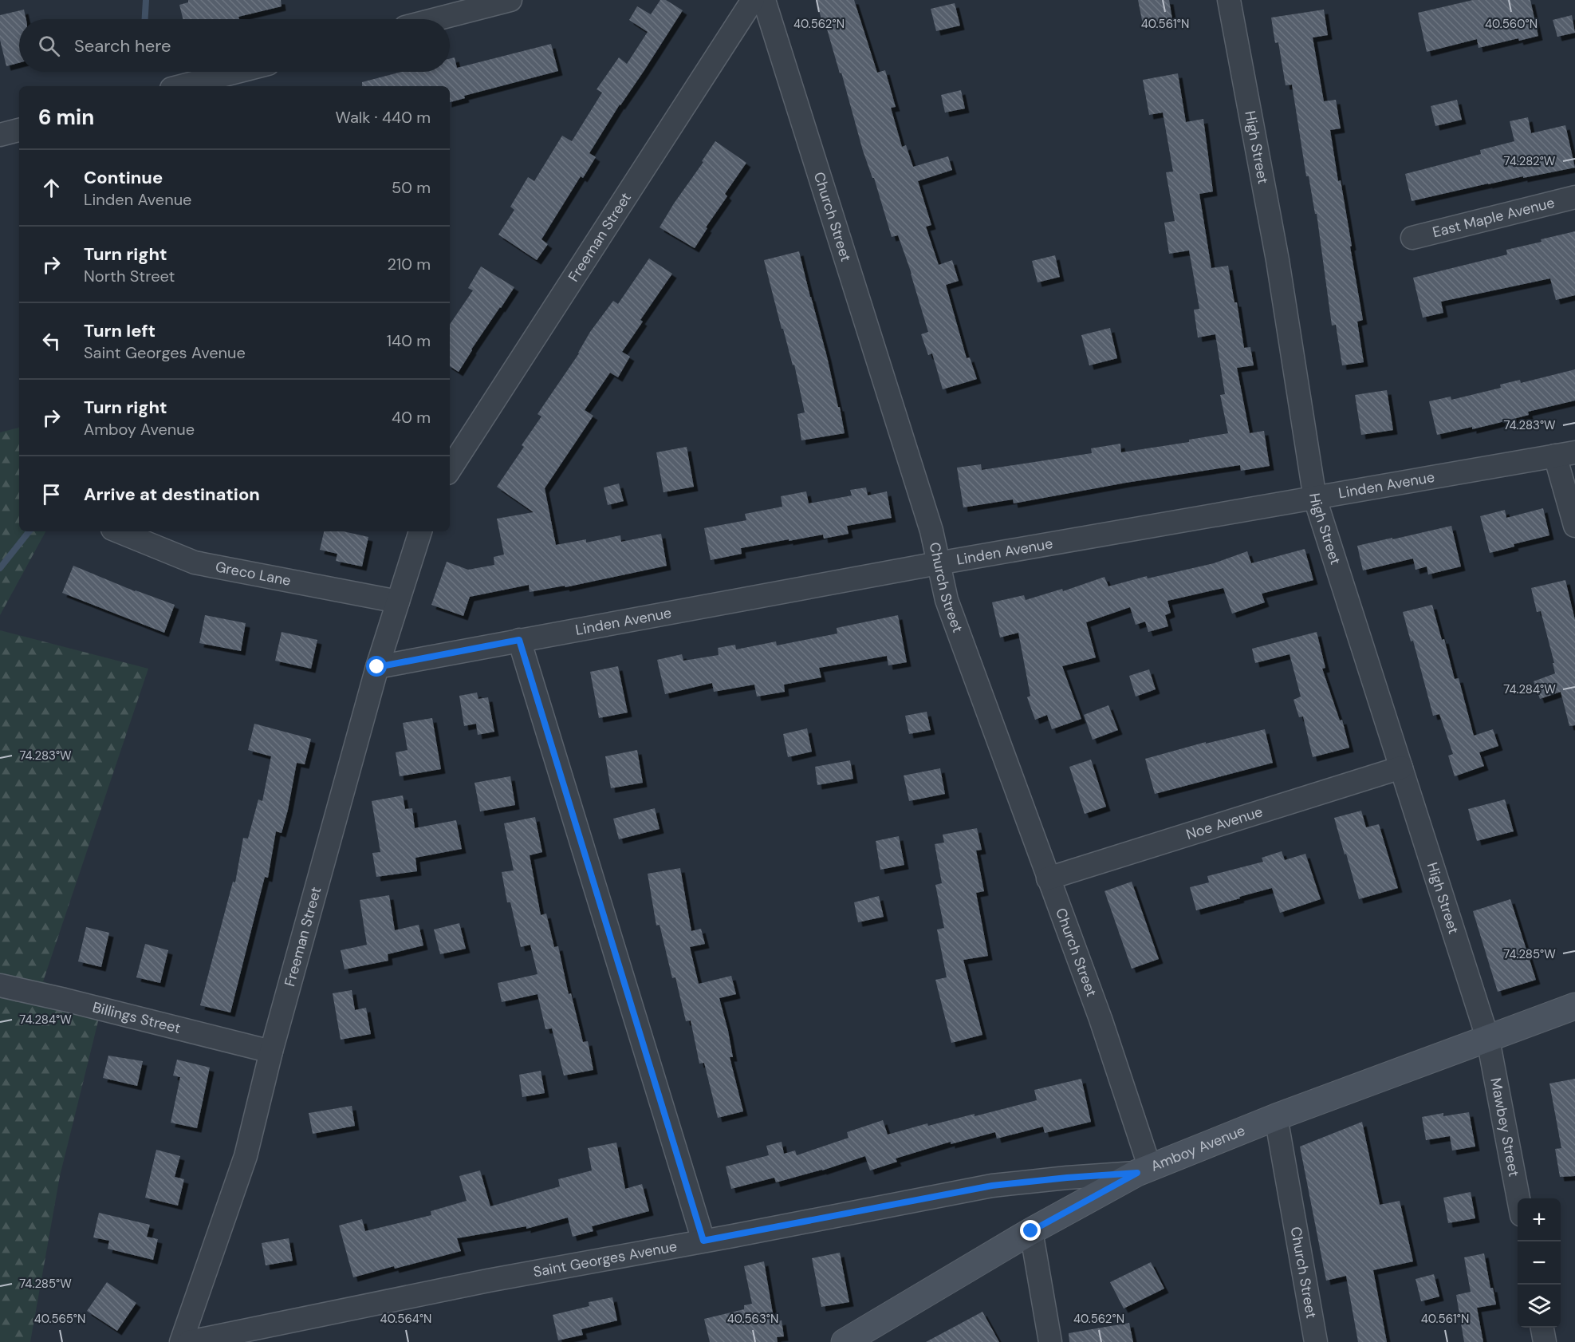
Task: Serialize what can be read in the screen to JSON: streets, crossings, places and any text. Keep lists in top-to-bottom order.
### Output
{
  "streets": {
    "main road": ["Amboy Avenue"],
    "street": [
      "High Street",
      "Church Street",
      "East Maple Avenue",
      "Freeman Street",
      "Linden Avenue",
      "Greco Lane",
      "Noe Avenue",
      "Billings Street",
      "Mawbey Street",
      "Saint Georges Avenue"
    ]
  },
  "crossings": [
    ["High Street", "Linden Avenue"],
    ["High Street", "Noe Avenue"],
    ["High Street", "Mawbey Street"],
    ["High Street", "Amboy Avenue"],
    ["Church Street", "Linden Avenue"],
    ["Church Street", "Noe Avenue"],
    ["Church Street", "Amboy Avenue"],
    ["Church Street", "Saint Georges Avenue"],
    ["Freeman Street", "Linden Avenue"],
    ["Freeman Street", "Greco Lane"],
    ["Freeman Street", "Billings Street"],
    ["Mawbey Street", "Amboy Avenue"],
    ["Amboy Avenue", "Saint Georges Avenue"]
  ],
  "page": {
    "search": "Search here",
    "heading": ["6 min", "Walk · 440 m"],
    "list": [
      ["Continue", "Linden Avenue", "50 m"],
      ["Turn right", "North Street", "210 m"],
      ["Turn left", "Saint Georges Avenue", "140 m"],
      ["Turn right", "Amboy Avenue", "40 m"],
      "Arrive at destination"
    ],
    "map_buttons": ["+", "−"]
  },
  "coordinates": [
    "40.562°N",
    "40.561°N",
    "40.560°N",
    "74.282°W",
    "74.283°W",
    "74.284°W",
    "74.285°W",
    "40.565°N",
    "40.564°N",
    "40.563°N"
  ]
}
